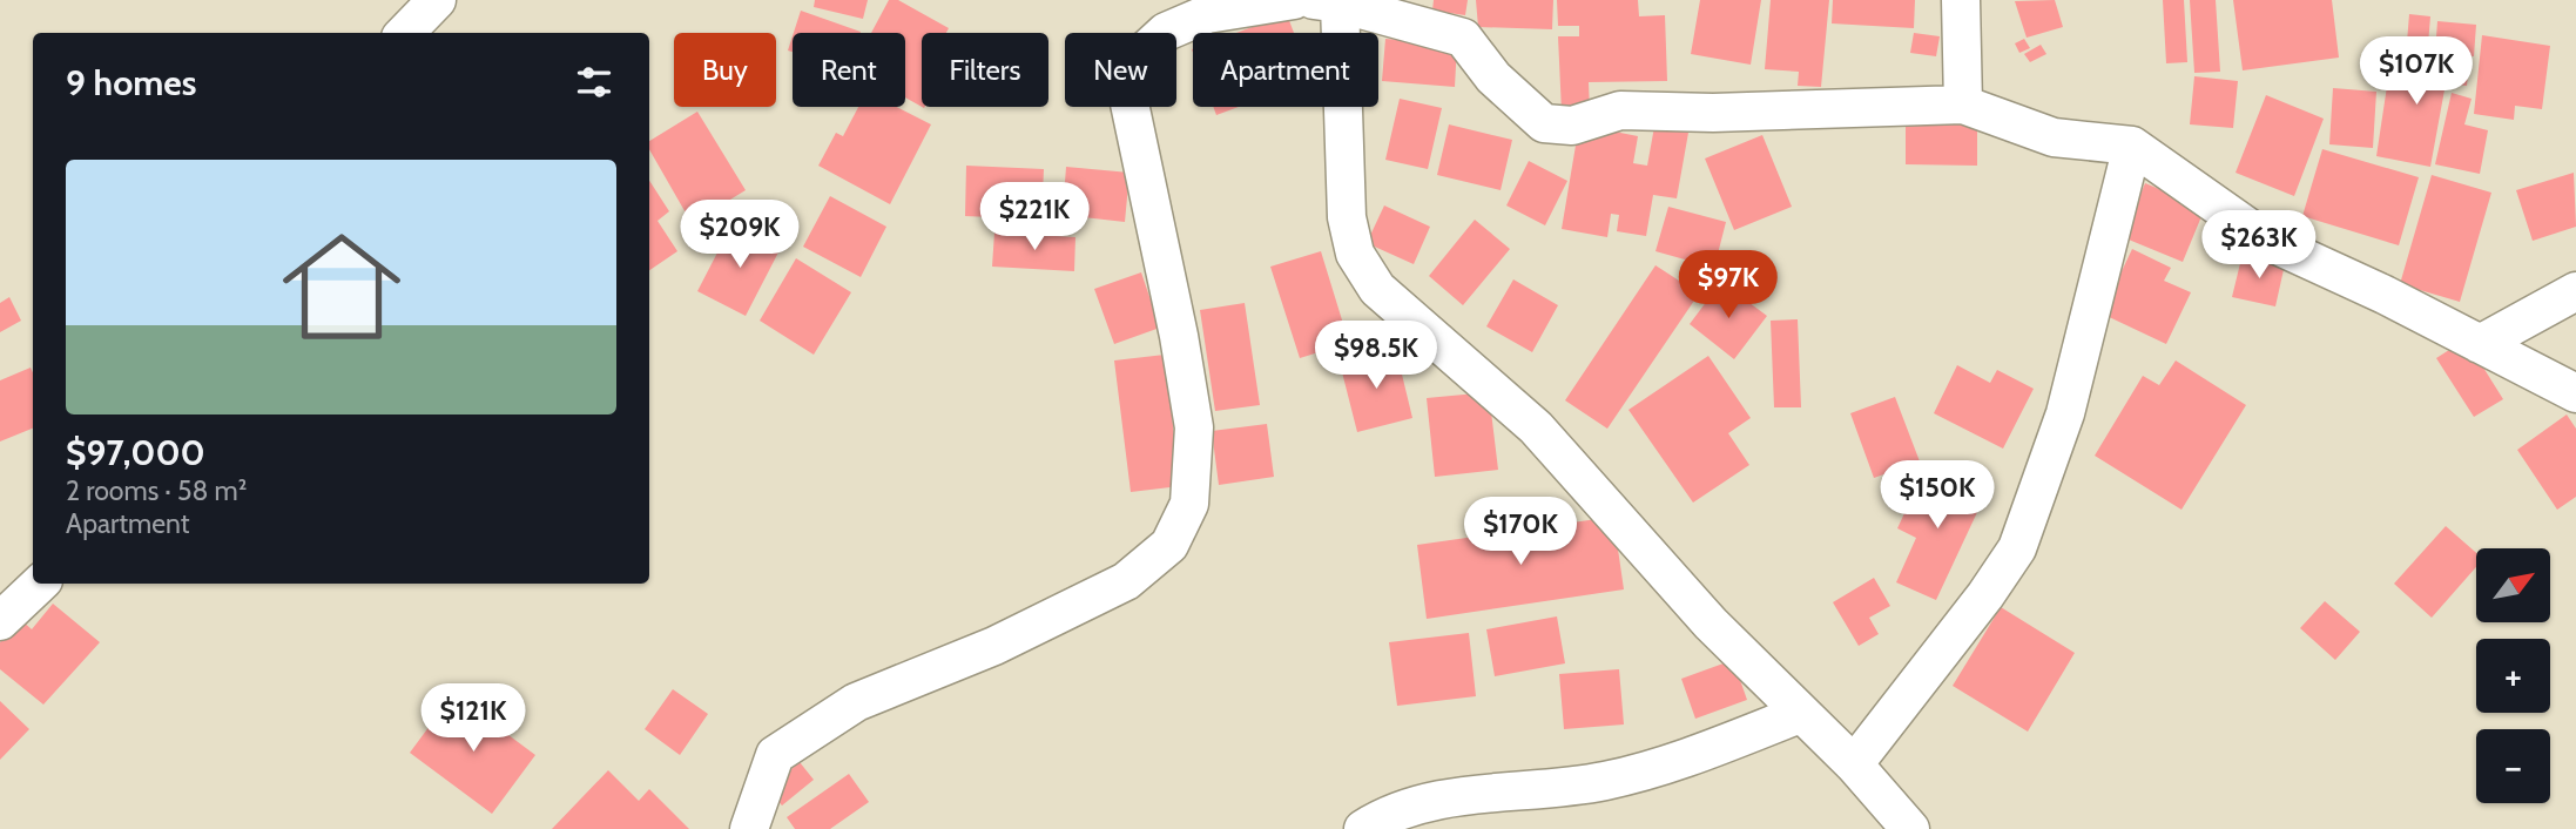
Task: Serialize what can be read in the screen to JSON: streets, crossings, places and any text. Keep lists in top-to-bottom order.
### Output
{
  "north": "top right",
  "page": {
    "chip": [
      "Buy",
      "Rent",
      "Filters",
      "New",
      "Apartment"
    ],
    "heading": "9 homes",
    "price": [
      "$107K",
      "$221K",
      "$209K",
      "$263K",
      "$97K",
      "$98.5K",
      "$150K",
      "$170K",
      "$121K"
    ],
    "list": [
      {
        "name": "$97,000",
        "note": "2 rooms · 58 m² · Apartment"
      }
    ],
    "map_buttons": ["+", "−"]
  }
}
